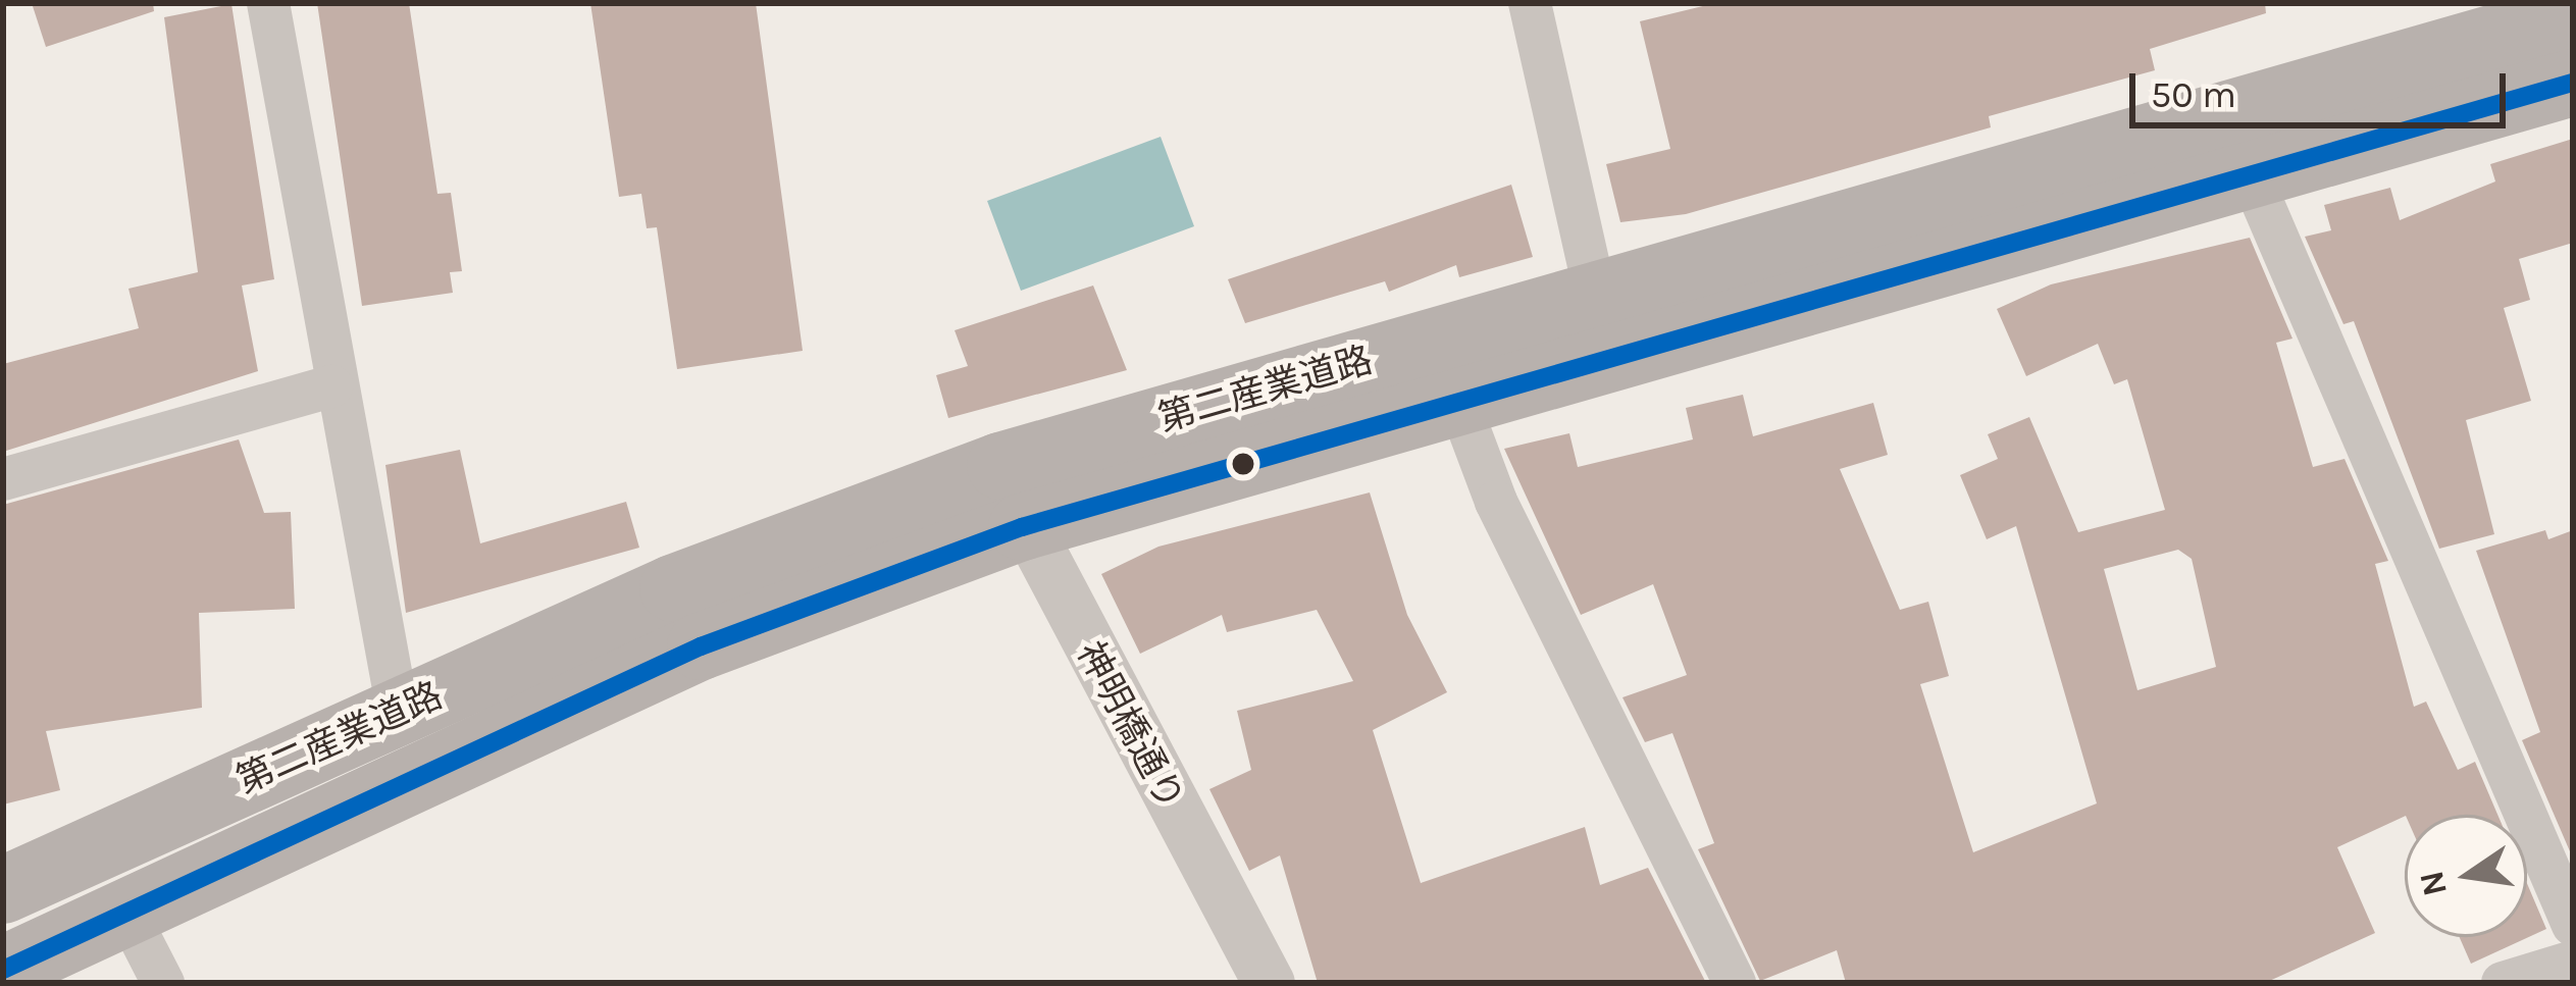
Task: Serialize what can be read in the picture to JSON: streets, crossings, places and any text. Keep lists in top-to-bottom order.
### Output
{
  "streets": {
    "main road": ["第二産業道路"],
    "street": ["神明橋通り"]
  },
  "crossings": [
    ["第二産業道路", "神明橋通り"]
  ],
  "scale_bar": "50 m",
  "north": "left"
}
